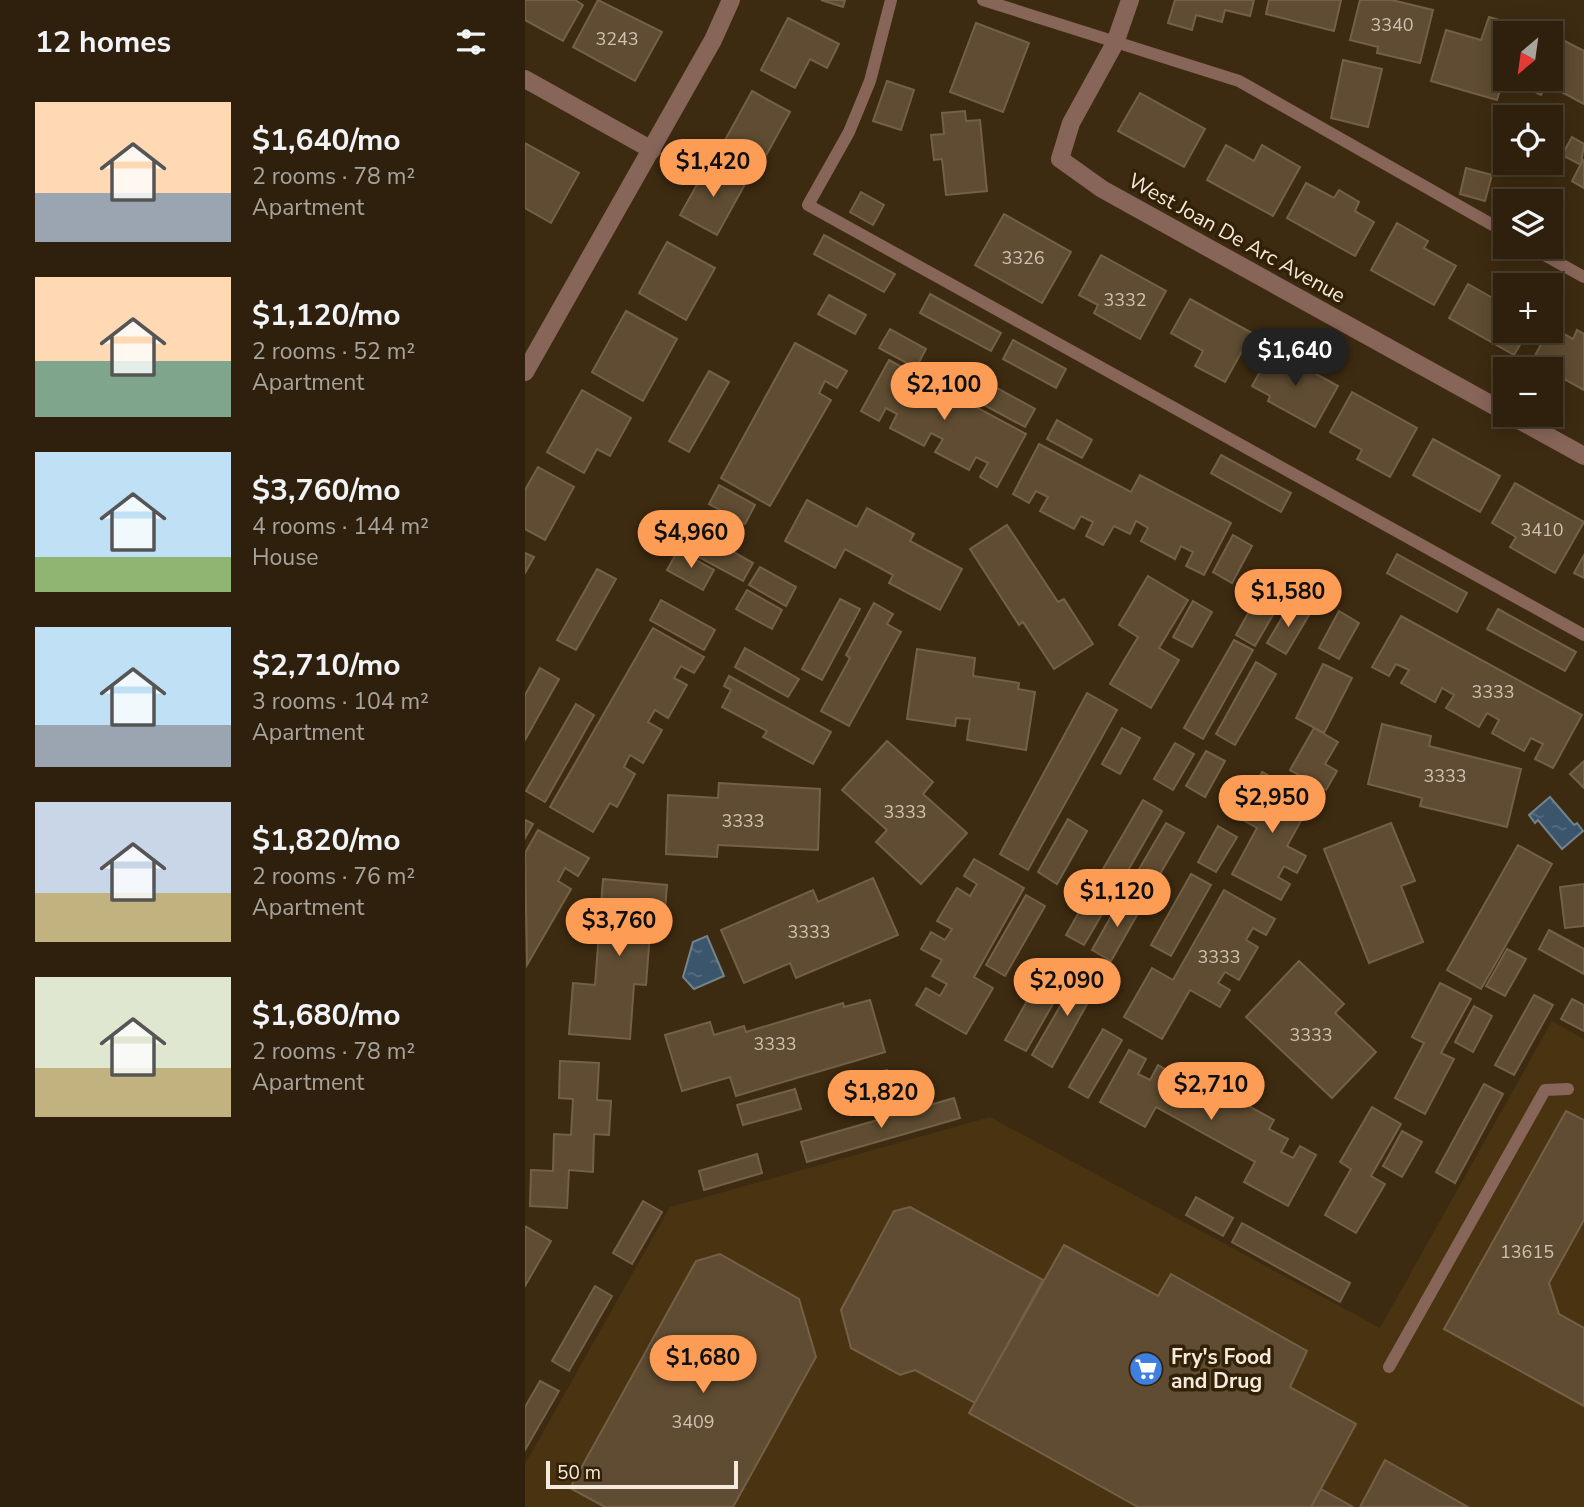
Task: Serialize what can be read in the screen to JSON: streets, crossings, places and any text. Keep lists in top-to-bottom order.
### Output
{
  "streets": {
    "street": ["West Joan De Arc Avenue"]
  },
  "places": {
    "supermarket": ["Fry's Food and Drug"]
  },
  "house_numbers": [
    "3340",
    "3243",
    "3326",
    "3332",
    "3410",
    "3333",
    "3333",
    "3333",
    "3333",
    "3333",
    "3333",
    "3333",
    "3333",
    "13615",
    "3409"
  ],
  "scale_bar": "50 m",
  "north": "bottom left",
  "page": {
    "heading": "12 homes",
    "map_buttons": ["+", "−"],
    "list": [
      {
        "name": "$1,640/mo",
        "note": "2 rooms · 78 m² · Apartment"
      },
      {
        "name": "$1,120/mo",
        "note": "2 rooms · 52 m² · Apartment"
      },
      {
        "name": "$3,760/mo",
        "note": "4 rooms · 144 m² · House"
      },
      {
        "name": "$2,710/mo",
        "note": "3 rooms · 104 m² · Apartment"
      },
      {
        "name": "$1,820/mo",
        "note": "2 rooms · 76 m² · Apartment"
      },
      {
        "name": "$1,680/mo",
        "note": "2 rooms · 78 m² · Apartment"
      }
    ],
    "price": [
      "$1,420",
      "$1,640",
      "$2,100",
      "$4,960",
      "$1,580",
      "$2,950",
      "$1,120",
      "$3,760",
      "$2,090",
      "$2,710",
      "$1,820",
      "$1,680"
    ],
    "scale": "50 m"
  }
}
